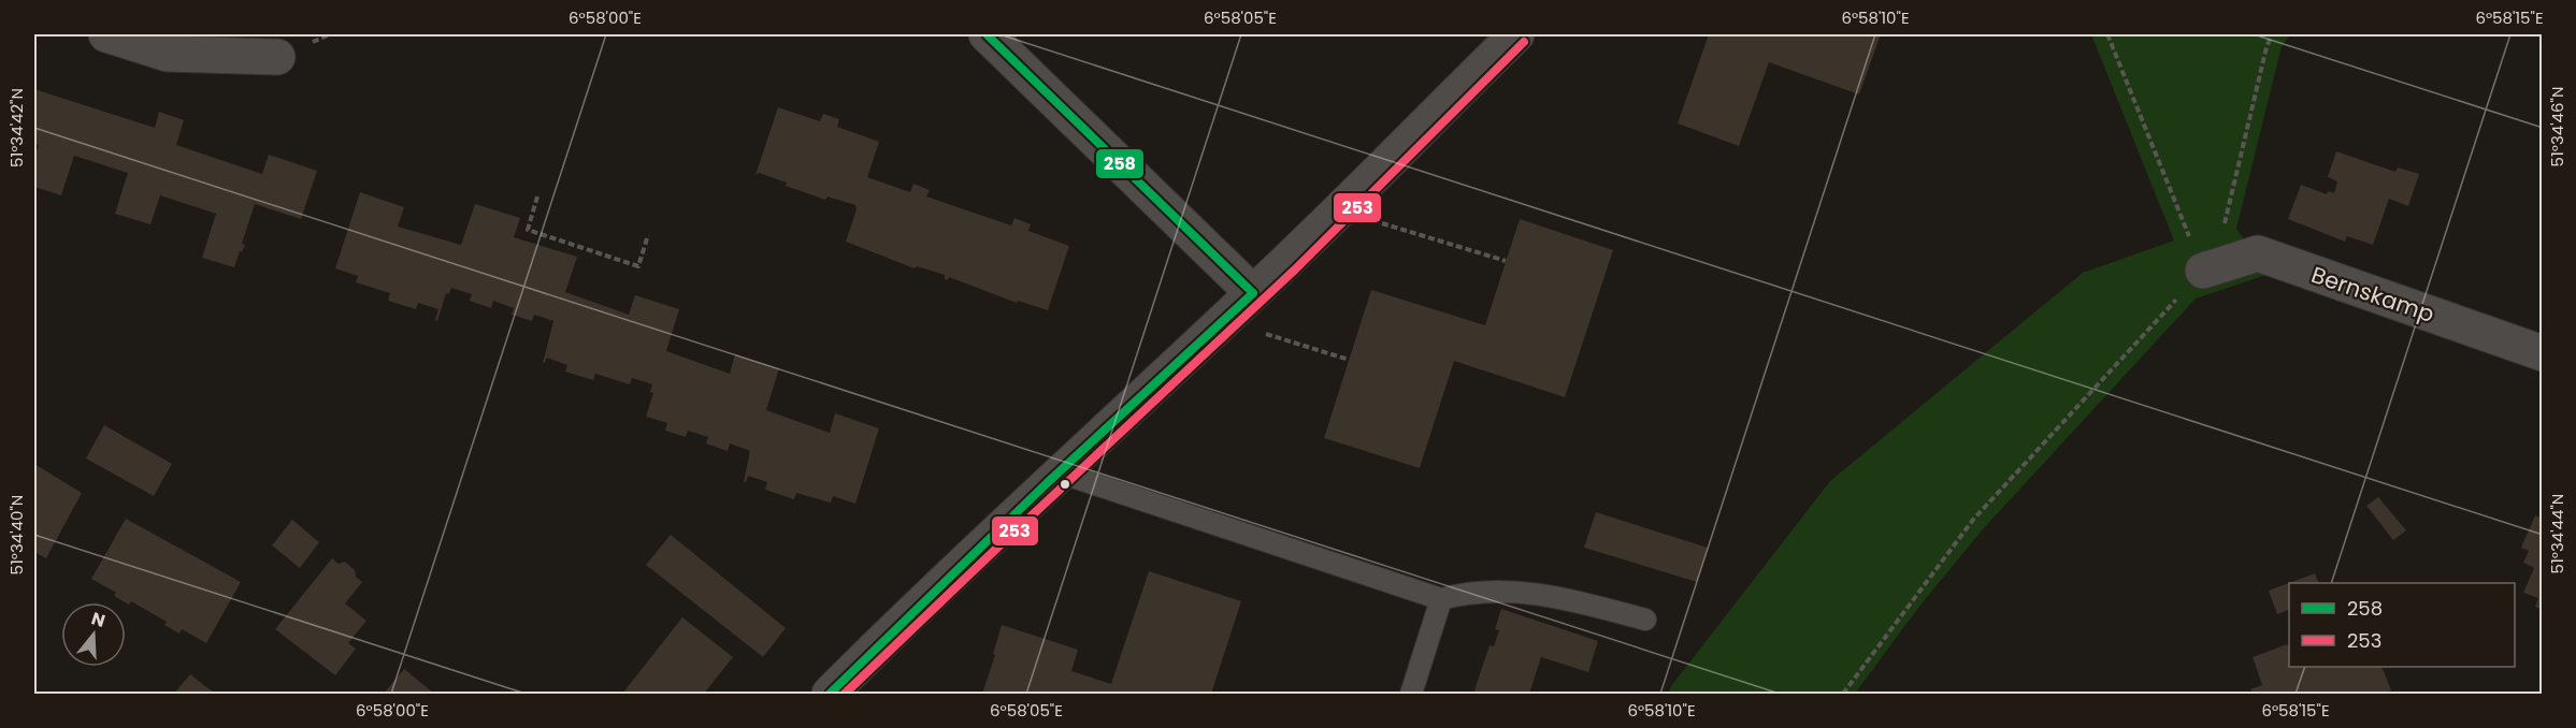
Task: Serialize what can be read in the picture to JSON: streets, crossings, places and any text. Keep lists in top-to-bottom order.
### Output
{
  "streets": {
    "street": ["Bernskamp"]
  },
  "lines": ["transit line 258", "transit line 253"],
  "legend": ["258", "253"],
  "north": "top",
  "coordinates": [
    "6°58'00\"E",
    "6°58'05\"E",
    "6°58'10\"E",
    "6°58'15\"E",
    "51°34'46\"N",
    "51°34'42\"N",
    "51°34'44\"N",
    "51°34'40\"N"
  ]
}
